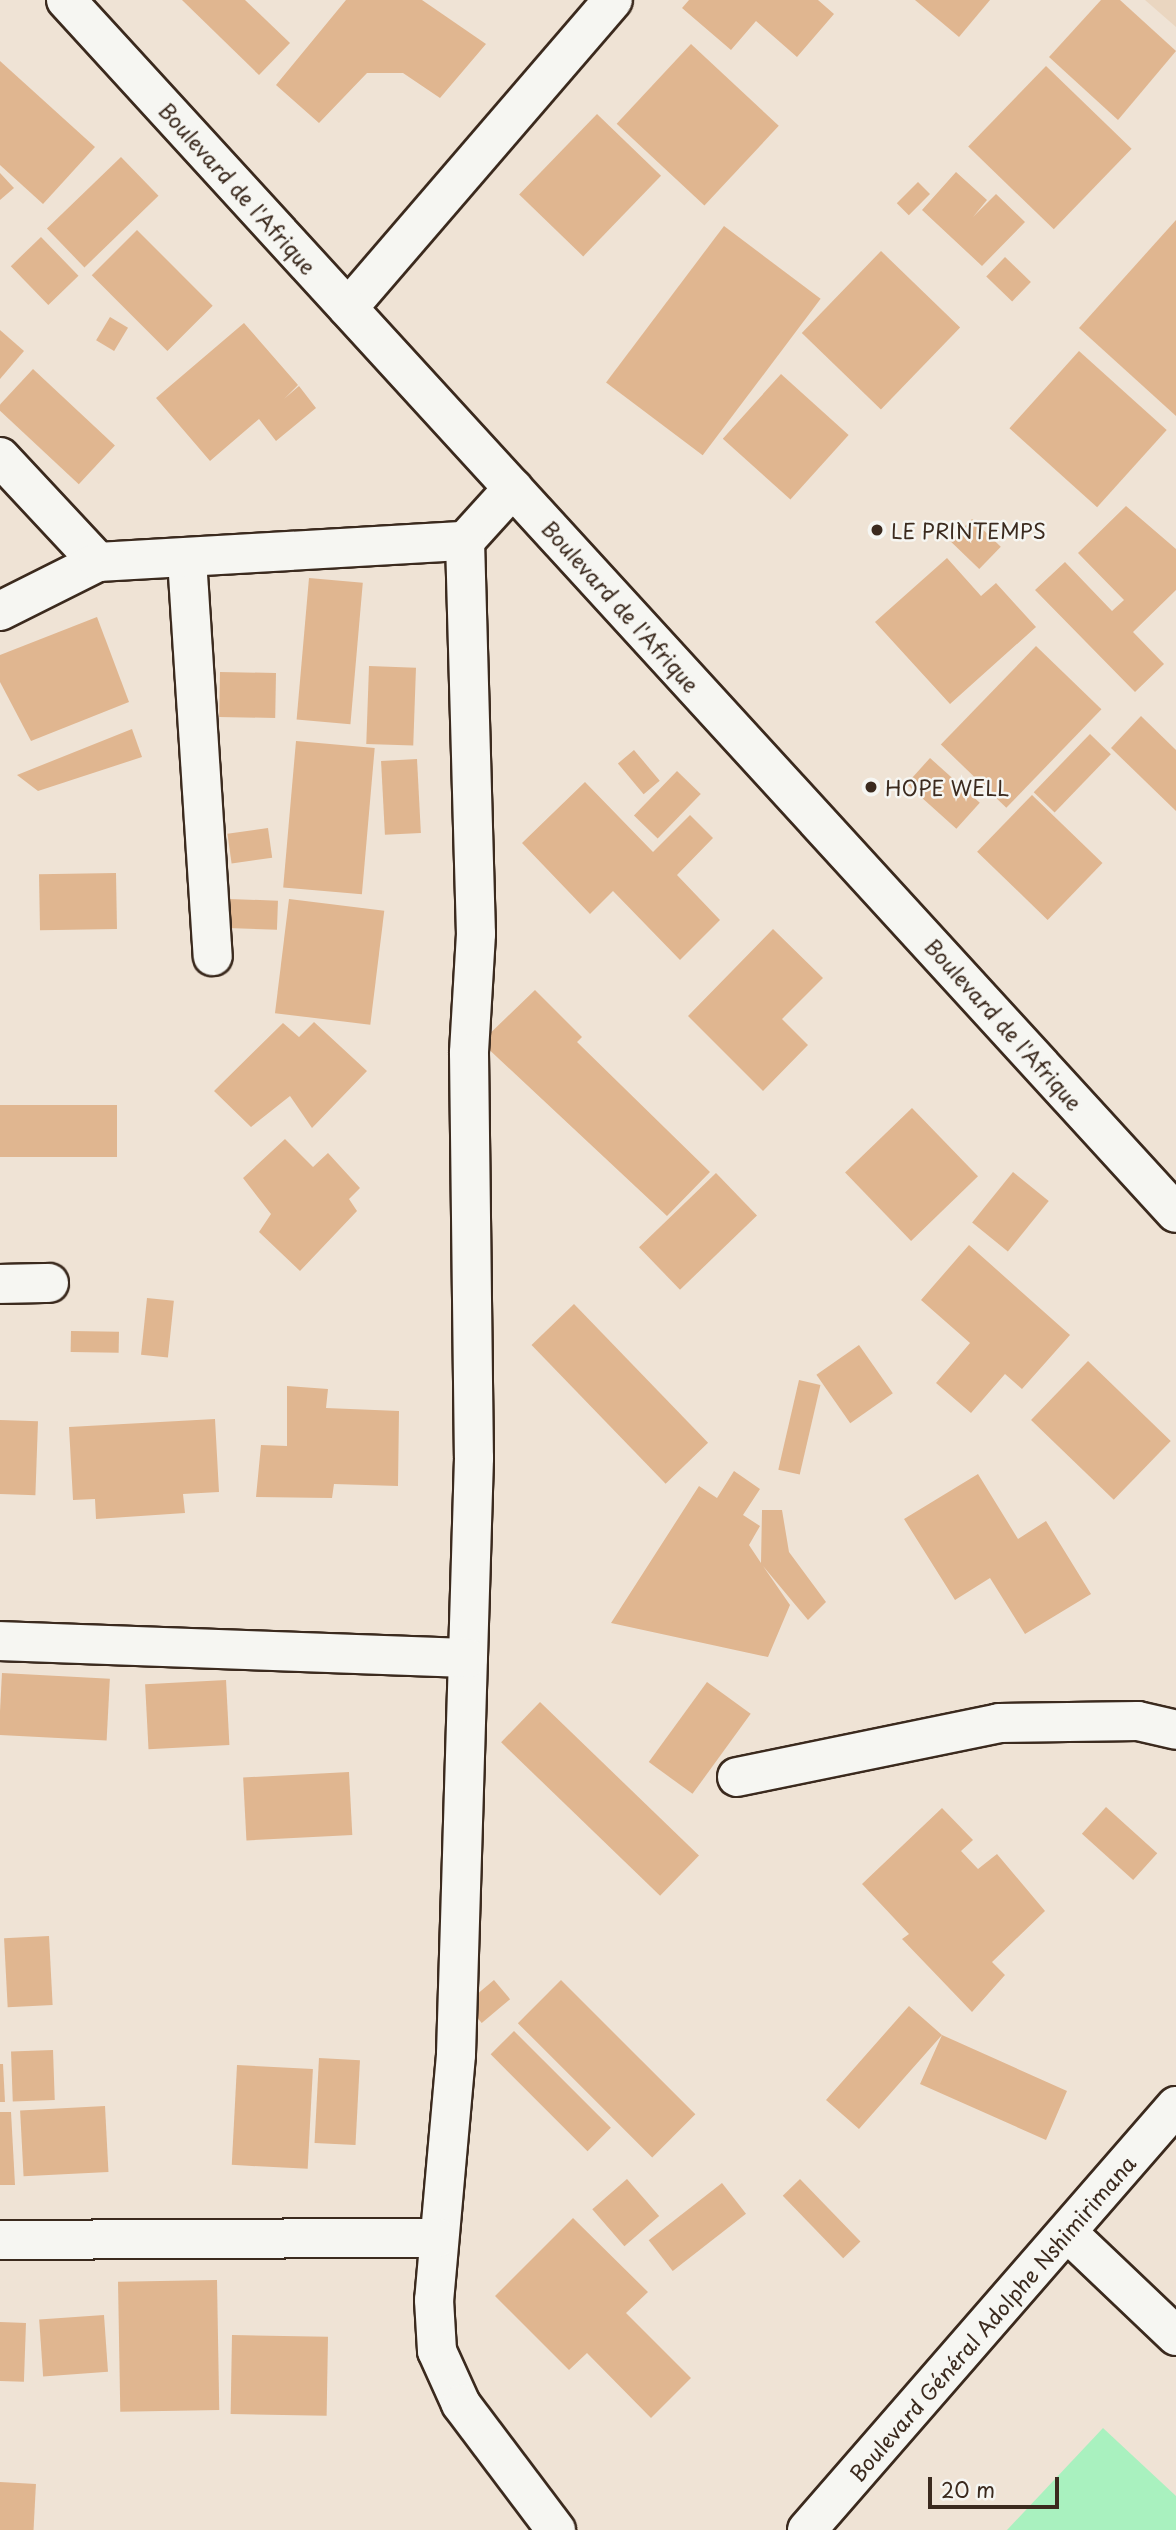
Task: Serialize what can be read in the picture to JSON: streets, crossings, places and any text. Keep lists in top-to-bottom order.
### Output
{
  "streets": {
    "street": ["Boulevard de l'Afrique", "Boulevard Général Adolphe Nshimirimana"]
  },
  "places": ["LE PRINTEMPS", "HOPE WELL"],
  "scale_bar": "20 m"
}
